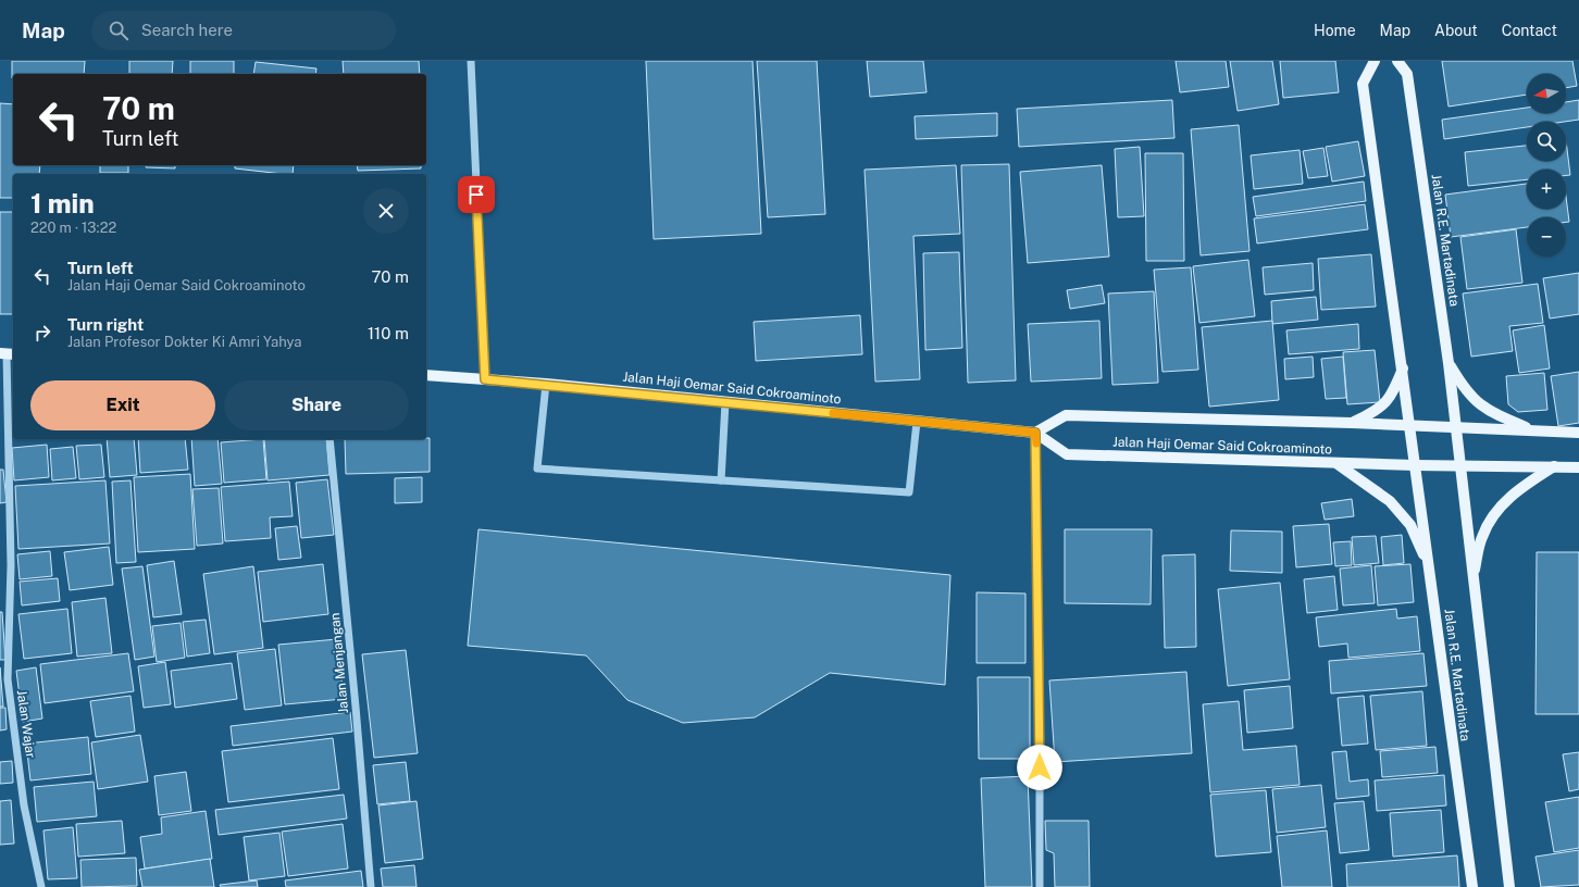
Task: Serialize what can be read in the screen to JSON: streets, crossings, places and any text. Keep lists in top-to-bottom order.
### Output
{
  "streets": {
    "main road": ["Jalan R.E. Martadinata", "Jalan Haji Oemar Said Cokroaminoto"],
    "street": ["Jalan Menjangan", "Jalan Wajar"]
  },
  "crossings": [
    ["Jalan R.E. Martadinata", "Jalan Haji Oemar Said Cokroaminoto"]
  ],
  "north": "left",
  "page": {
    "header": "Map",
    "search": "Search here",
    "nav": [
      "Home",
      "Map",
      "About",
      "Contact"
    ],
    "map_buttons": ["+", "−"],
    "turn": ["70 m", "Turn left"],
    "heading": ["1 min", "220 m · 13:22"],
    "list": [
      {
        "name": "Turn left",
        "note": "Jalan Haji Oemar Said Cokroaminoto",
        "value": "70 m"
      },
      {
        "name": "Turn right",
        "note": "Jalan Profesor Dokter Ki Amri Yahya",
        "value": "110 m"
      }
    ],
    "buttons": ["Exit", "Share"]
  }
}
